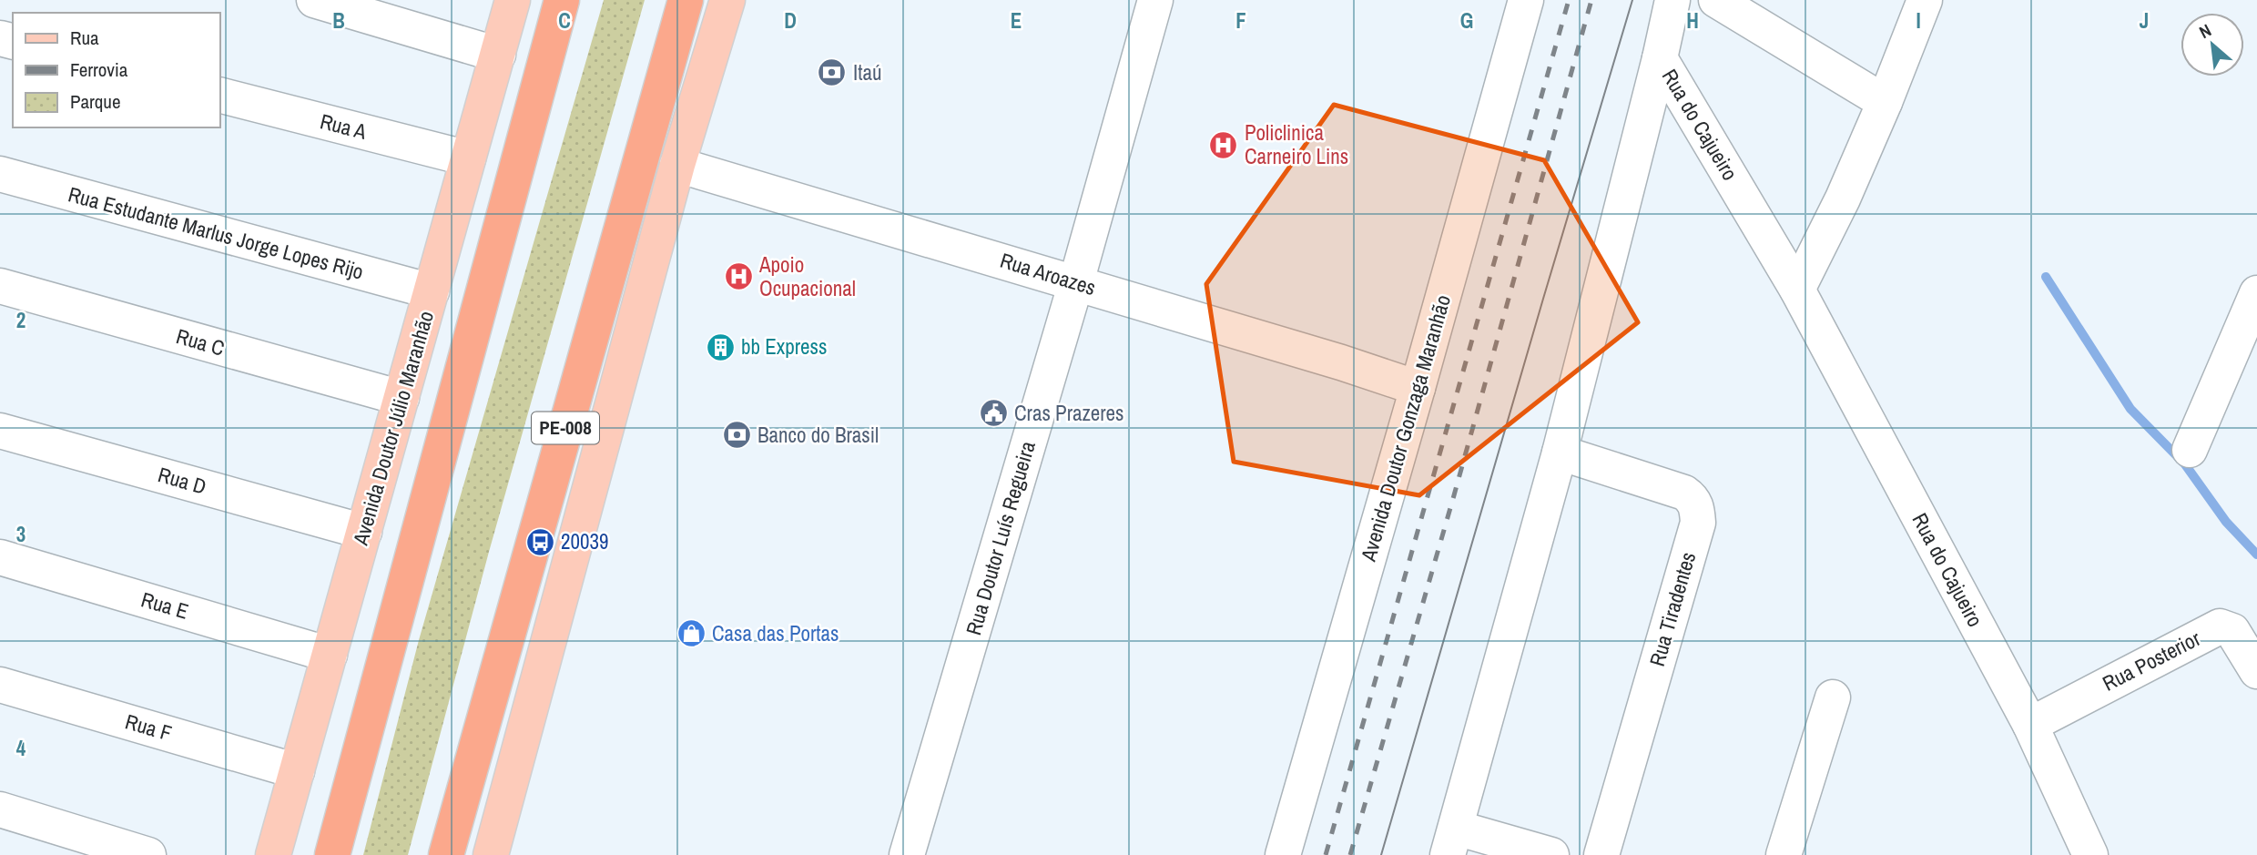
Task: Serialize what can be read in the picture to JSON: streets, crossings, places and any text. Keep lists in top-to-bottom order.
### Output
{
  "streets": {
    "highway": ["PE-008"],
    "main road": ["Avenida Doutor Júlio Maranhão"],
    "street": [
      "Rua do Cajueiro",
      "Rua A",
      "Rua Estudante Marlus Jorge Lopes Rijo",
      "Rua Aroazes",
      "Rua C",
      "Avenida Doutor Gonzaga Maranhão",
      "Rua D",
      "Rua Doutor Luís Regueira",
      "Rua E",
      "Rua Tiradentes",
      "Rua Posterior",
      "Rua F"
    ]
  },
  "crossings": [
    ["Rua do Cajueiro", "Rua Posterior"],
    ["Rua A", "Avenida Doutor Júlio Maranhão"],
    ["Rua Estudante Marlus Jorge Lopes Rijo", "Avenida Doutor Júlio Maranhão"],
    ["Rua Aroazes", "Avenida Doutor Gonzaga Maranhão"],
    ["Rua Aroazes", "Rua Doutor Luís Regueira"],
    ["Rua C", "Avenida Doutor Júlio Maranhão"],
    ["Avenida Doutor Júlio Maranhão", "Rua D"],
    ["Avenida Doutor Júlio Maranhão", "Rua E"],
    ["Avenida Doutor Júlio Maranhão", "Rua F"]
  ],
  "places": {
    "bank": ["Itaú", "Banco do Brasil"],
    "hospital": ["Policlinica Carneiro Lins", "Apoio Ocupacional"],
    "building": ["bb Express"],
    "public building": ["Cras Prazeres"],
    "bus stop": ["20039"],
    "shop": ["Casa das Portas"]
  },
  "legend": ["Rua", "Ferrovia", "Parque"],
  "north": "top left",
  "grid": {
    "columns": [
      "B",
      "C",
      "D",
      "E",
      "F",
      "G",
      "H",
      "I",
      "J"
    ],
    "rows": ["2", "3", "4"]
  }
}
